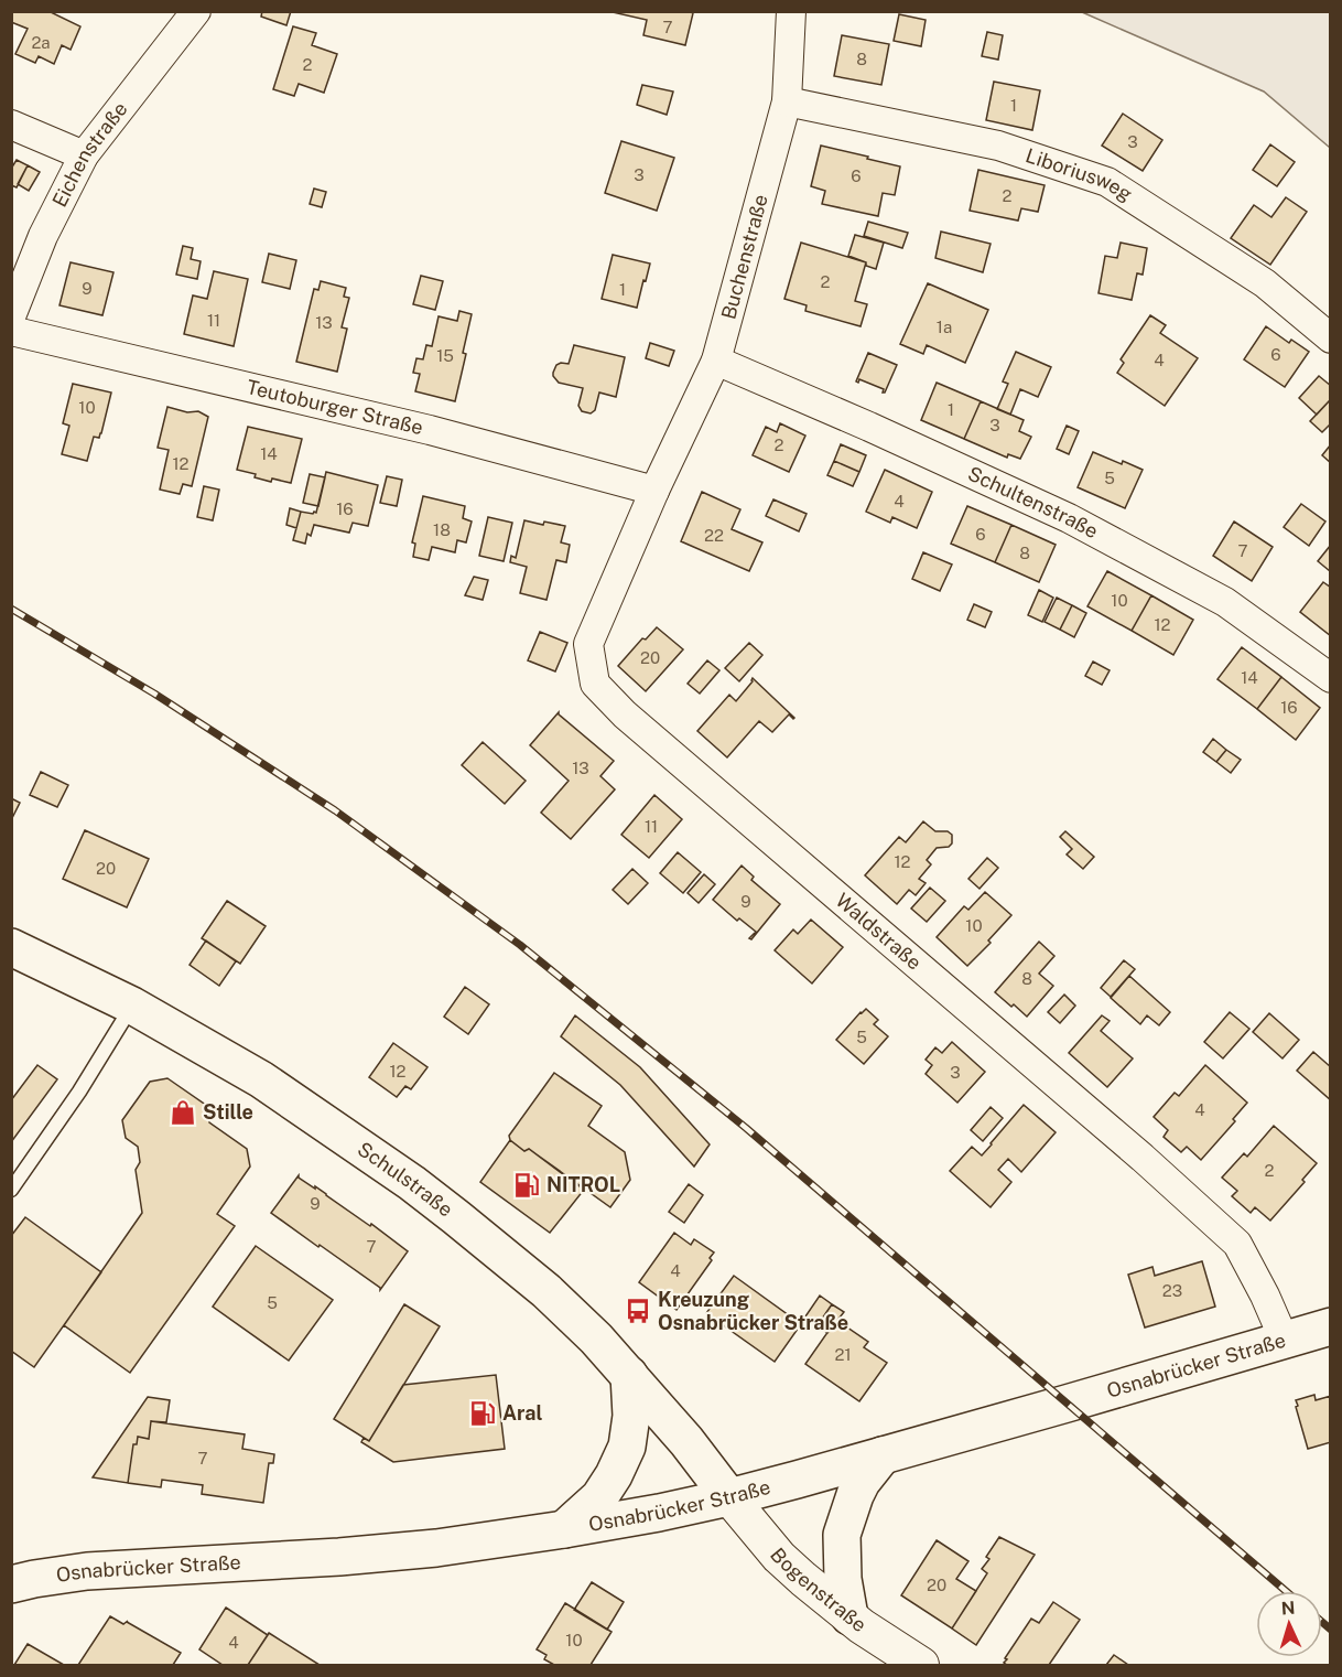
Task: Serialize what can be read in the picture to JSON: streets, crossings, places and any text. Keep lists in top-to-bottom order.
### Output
{
  "streets": {
    "main road": ["Schulstraße", "Osnabrücker Straße"],
    "street": [
      "Eichenstraße",
      "Liboriusweg",
      "Buchenstraße",
      "Teutoburger Straße",
      "Schultenstraße",
      "Waldstraße",
      "Bogenstraße"
    ]
  },
  "crossings": [
    ["Liboriusweg", "Buchenstraße"],
    ["Buchenstraße", "Teutoburger Straße"],
    ["Buchenstraße", "Schultenstraße"],
    ["Buchenstraße", "Waldstraße"],
    ["Teutoburger Straße", "Waldstraße"],
    ["Waldstraße", "Osnabrücker Straße"],
    ["Schulstraße", "Osnabrücker Straße"],
    ["Schulstraße", "Bogenstraße"],
    ["Osnabrücker Straße", "Bogenstraße"]
  ],
  "places": {
    "shop": ["Stille"],
    "fuel station": ["NITROL", "Aral"],
    "bus stop": ["Kreuzung Osnabrücker Straße"]
  },
  "house_numbers": [
    "7",
    "2a",
    "8",
    "2",
    "1",
    "3",
    "3",
    "6",
    "2",
    "2",
    "9",
    "1",
    "11",
    "13",
    "1a",
    "6",
    "15",
    "4",
    "10",
    "1",
    "3",
    "2",
    "14",
    "12",
    "5",
    "4",
    "16",
    "18",
    "6",
    "22",
    "7",
    "8",
    "10",
    "12",
    "20",
    "14",
    "16",
    "13",
    "11",
    "12",
    "20",
    "9",
    "10",
    "8",
    "5",
    "12",
    "3",
    "4",
    "2",
    "9",
    "7",
    "4",
    "23",
    "5",
    "21",
    "7",
    "20",
    "10",
    "4"
  ],
  "north": "top"
}
